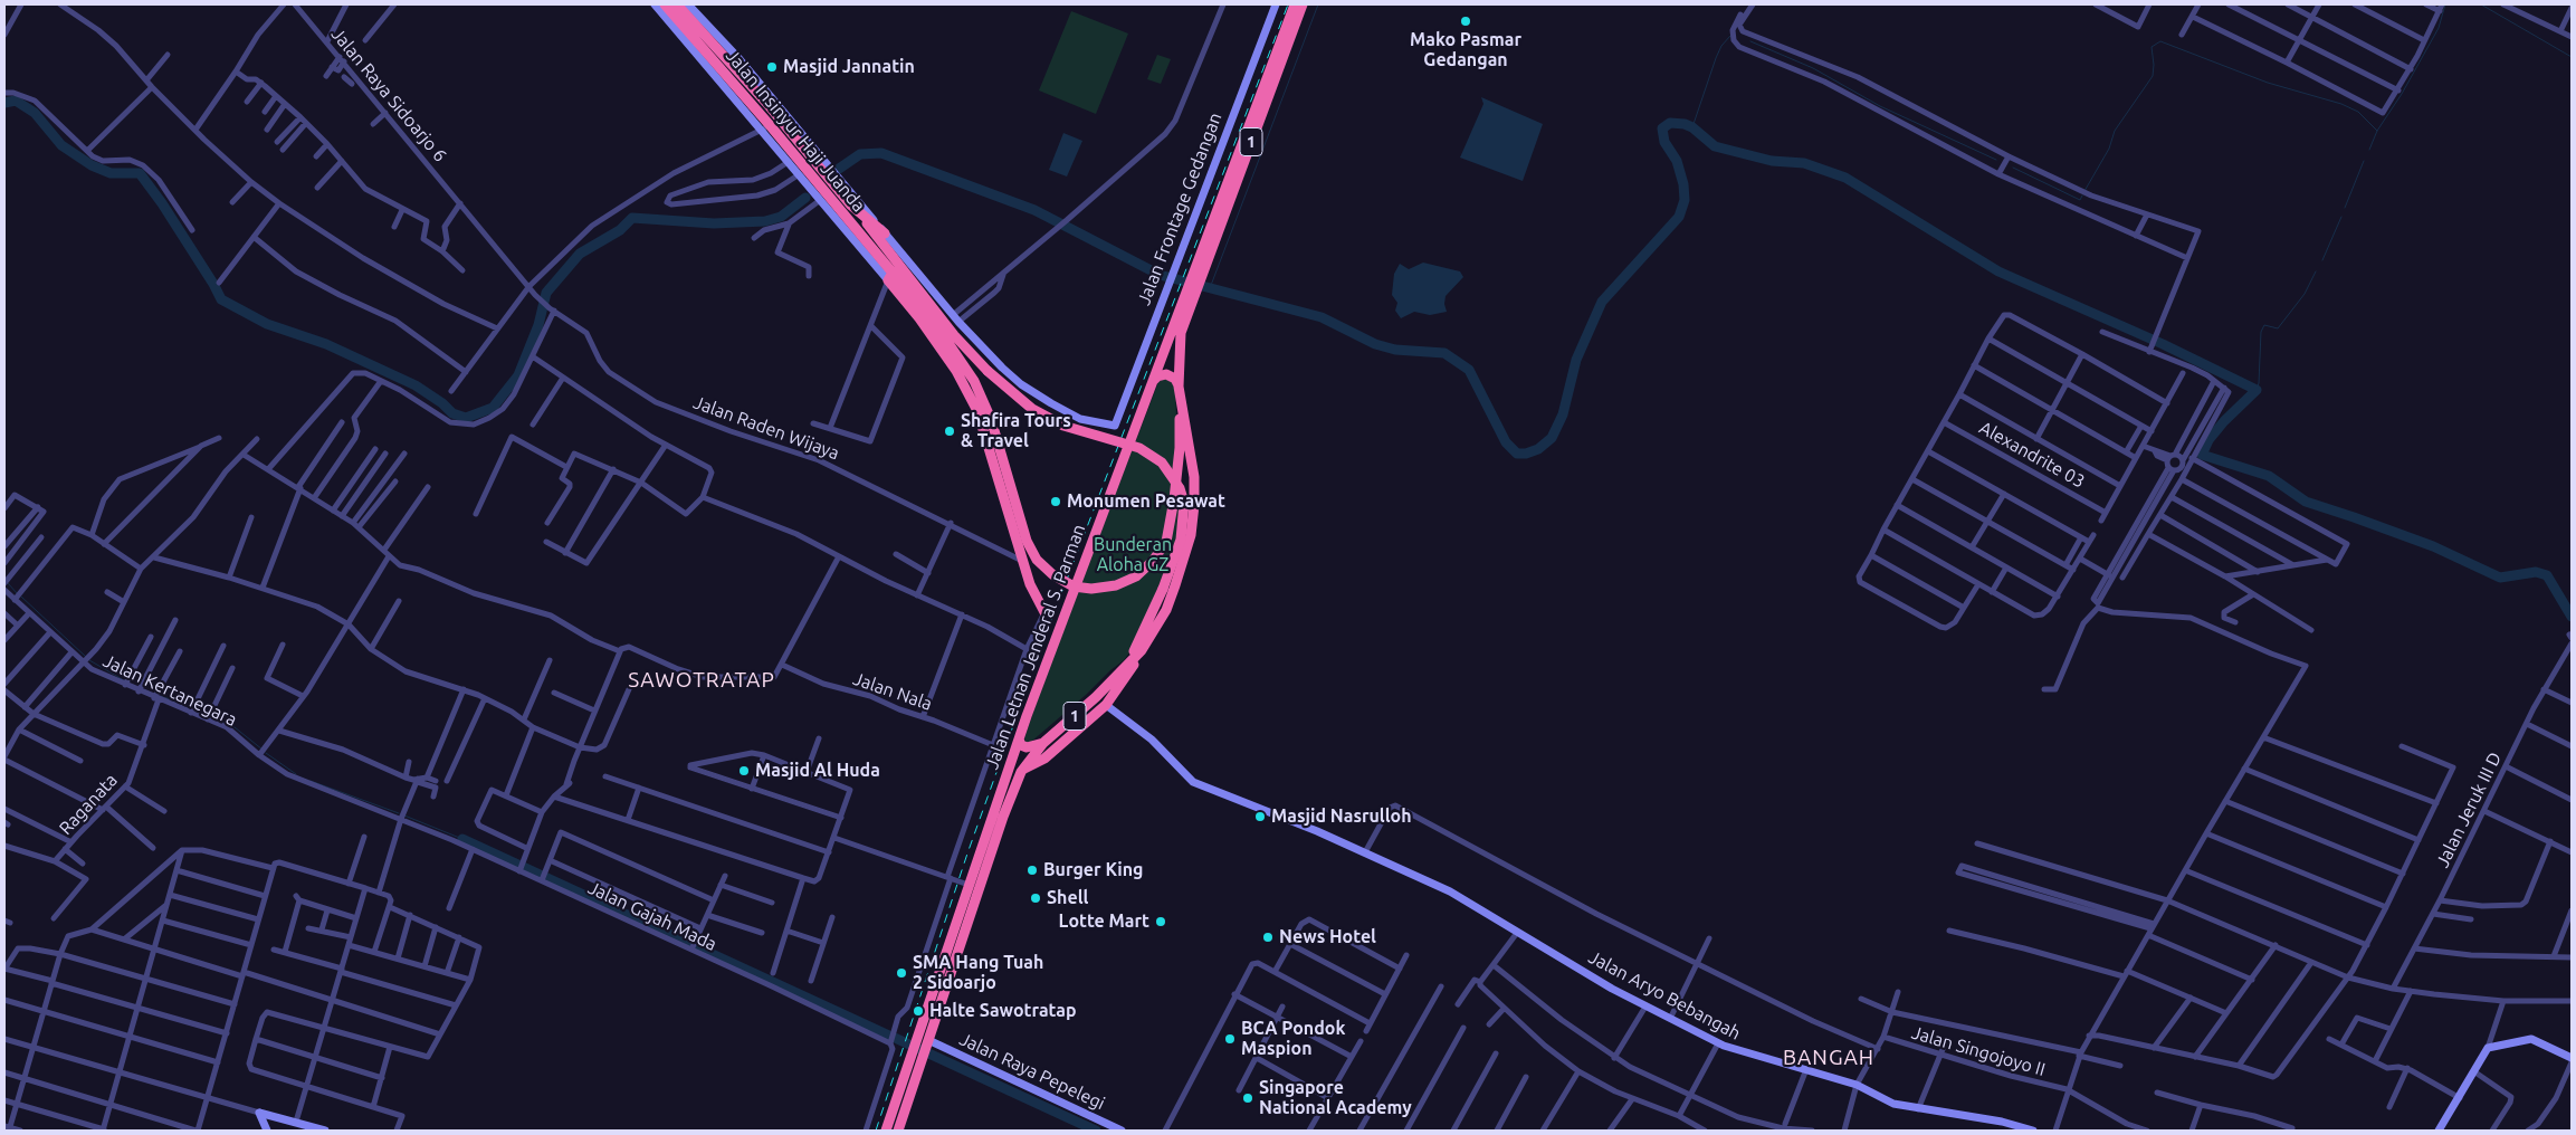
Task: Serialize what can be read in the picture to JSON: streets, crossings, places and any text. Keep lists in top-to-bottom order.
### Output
{
  "streets": {
    "highway": ["Jalan Insinyur Haji Juanda", "1", "Jalan Letnan Jenderal S. Parman"],
    "street": [
      "Jalan Raya Sidoarjo 6",
      "Jalan Frontage Gedangan",
      "Jalan Raden Wijaya",
      "Alexandrite 03",
      "Jalan Kertanegara",
      "Jalan Nala",
      "Raganata",
      "Jalan Jeruk III D",
      "Jalan Gajah Mada",
      "Jalan Aryo Bebangah",
      "Jalan Singojoyo II",
      "Jalan Raya Pepelegi"
    ]
  },
  "crossings": [
    ["Jalan Raya Sidoarjo 6", "Jalan Raden Wijaya"],
    ["Jalan Insinyur Haji Juanda", "Jalan Frontage Gedangan"],
    ["Jalan Insinyur Haji Juanda", "Jalan Raden Wijaya"],
    ["Jalan Letnan Jenderal S. Parman", "Jalan Raya Pepelegi"],
    ["Jalan Kertanegara", "Raganata"],
    ["Jalan Kertanegara", "Jalan Gajah Mada"]
  ],
  "districts": ["SAWOTRATAP", "BANGAH"],
  "parks": ["Bunderan Aloha GZ"],
  "places": [
    "Mako Pasmar Gedangan",
    "Masjid Jannatin",
    "Shafira Tours & Travel",
    "Monumen Pesawat",
    "Masjid Al Huda",
    "Masjid Nasrulloh",
    "Burger King",
    "Shell",
    "Lotte Mart",
    "News Hotel",
    "SMA Hang Tuah 2 Sidoarjo",
    "Halte Sawotratap",
    "BCA Pondok Maspion",
    "Singapore National Academy"
  ]
}
